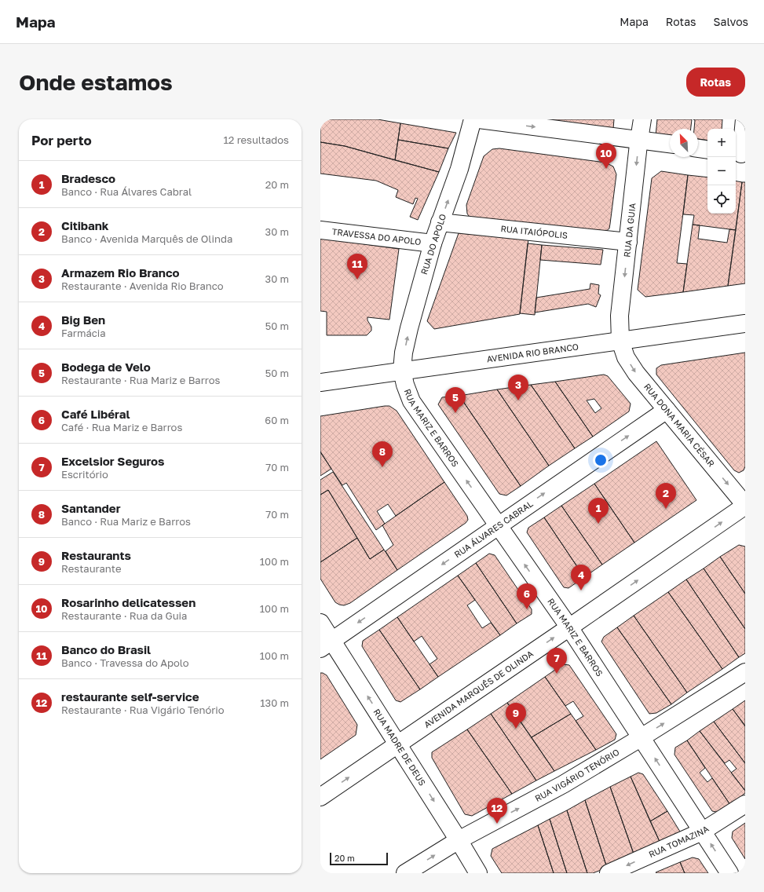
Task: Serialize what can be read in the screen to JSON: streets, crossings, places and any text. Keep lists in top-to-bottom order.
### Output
{
  "streets": {
    "street": [
      "RUA DA GUIA",
      "RUA ITAIÓPOLIS",
      "TRAVESSA DO APOLO",
      "RUA DO APOLO",
      "AVENIDA RIO BRANCO",
      "RUA DONA MARIA CÉSAR",
      "RUA MARIZ E BARROS",
      "RUA ÁLVARES CABRAL",
      "AVENIDA MARQUÊS DE OLINDA",
      "RUA MADRE DE DEUS",
      "RUA VIGÁRIO TENÓRIO",
      "RUA TOMAZINA"
    ]
  },
  "crossings": [
    ["RUA DA GUIA", "RUA ITAIÓPOLIS"],
    ["RUA DA GUIA", "AVENIDA RIO BRANCO"],
    ["RUA DA GUIA", "RUA DONA MARIA CÉSAR"],
    ["RUA ITAIÓPOLIS", "RUA DO APOLO"],
    ["TRAVESSA DO APOLO", "RUA DO APOLO"],
    ["RUA DO APOLO", "AVENIDA RIO BRANCO"],
    ["RUA DO APOLO", "RUA MARIZ E BARROS"],
    ["AVENIDA RIO BRANCO", "RUA DONA MARIA CÉSAR"],
    ["AVENIDA RIO BRANCO", "RUA MARIZ E BARROS"],
    ["RUA DONA MARIA CÉSAR", "RUA ÁLVARES CABRAL"],
    ["RUA DONA MARIA CÉSAR", "AVENIDA MARQUÊS DE OLINDA"],
    ["RUA MARIZ E BARROS", "RUA ÁLVARES CABRAL"],
    ["RUA MARIZ E BARROS", "AVENIDA MARQUÊS DE OLINDA"],
    ["RUA MARIZ E BARROS", "RUA VIGÁRIO TENÓRIO"],
    ["RUA MARIZ E BARROS", "RUA TOMAZINA"],
    ["RUA ÁLVARES CABRAL", "RUA MADRE DE DEUS"],
    ["AVENIDA MARQUÊS DE OLINDA", "RUA MADRE DE DEUS"],
    ["RUA MADRE DE DEUS", "RUA VIGÁRIO TENÓRIO"]
  ],
  "one_way": [
    "RUA DA GUIA",
    "RUA DO APOLO",
    "RUA DONA MARIA CÉSAR",
    "RUA MARIZ E BARROS",
    "AVENIDA MARQUÊS DE OLINDA",
    "RUA VIGÁRIO TENÓRIO",
    "RUA TOMAZINA"
  ],
  "scale_bar": "20 m",
  "north": "top left",
  "page": {
    "header": "Mapa",
    "nav": ["Mapa", "Rotas", "Salvos"],
    "buttons": "Rotas",
    "title": "Onde estamos",
    "heading": ["Por perto", "12 resultados"],
    "map_buttons": ["+", "−"],
    "pins": [
      "10",
      "11",
      "3",
      "5",
      "8",
      "2",
      "1",
      "4",
      "6",
      "7",
      "9",
      "12"
    ],
    "list": [
      {
        "mark": "1",
        "name": "Bradesco",
        "note": "Banco · Rua Álvares Cabral",
        "value": "20 m"
      },
      {
        "mark": "2",
        "name": "Citibank",
        "note": "Banco · Avenida Marquês de Olinda",
        "value": "30 m"
      },
      {
        "mark": "3",
        "name": "Armazem Rio Branco",
        "note": "Restaurante · Avenida Rio Branco",
        "value": "30 m"
      },
      {
        "mark": "4",
        "name": "Big Ben",
        "note": "Farmácia",
        "value": "50 m"
      },
      {
        "mark": "5",
        "name": "Bodega de Velo",
        "note": "Restaurante · Rua Mariz e Barros",
        "value": "50 m"
      },
      {
        "mark": "6",
        "name": "Café Libéral",
        "note": "Café · Rua Mariz e Barros",
        "value": "60 m"
      },
      {
        "mark": "7",
        "name": "Excelsior Seguros",
        "note": "Escritório",
        "value": "70 m"
      },
      {
        "mark": "8",
        "name": "Santander",
        "note": "Banco · Rua Mariz e Barros",
        "value": "70 m"
      },
      {
        "mark": "9",
        "name": "Restaurants",
        "note": "Restaurante",
        "value": "100 m"
      },
      {
        "mark": "10",
        "name": "Rosarinho delicatessen",
        "note": "Restaurante · Rua da Guia",
        "value": "100 m"
      },
      {
        "mark": "11",
        "name": "Banco do Brasil",
        "note": "Banco · Travessa do Apolo",
        "value": "100 m"
      },
      {
        "mark": "12",
        "name": "restaurante self-service",
        "note": "Restaurante · Rua Vigário Tenório",
        "value": "130 m"
      }
    ],
    "scale": "20 m"
  }
}
